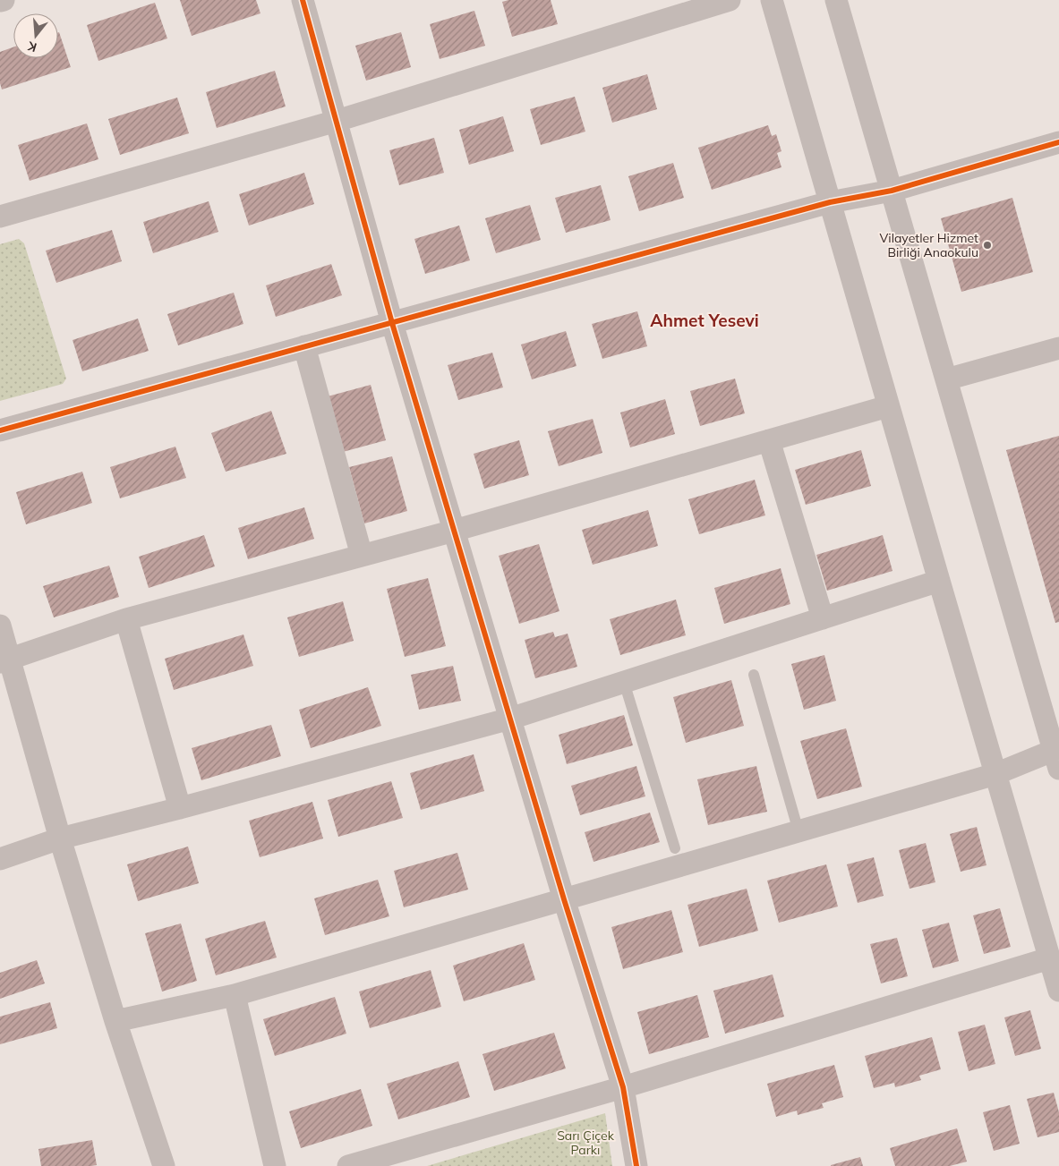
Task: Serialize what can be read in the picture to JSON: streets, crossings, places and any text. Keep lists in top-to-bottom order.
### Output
{
  "districts": ["Ahmet Yesevi"],
  "parks": ["Sarı Çiçek Parkı"],
  "places": ["Vilayetler Hizmet Birliği Anaokulu"],
  "north": "bottom"
}
